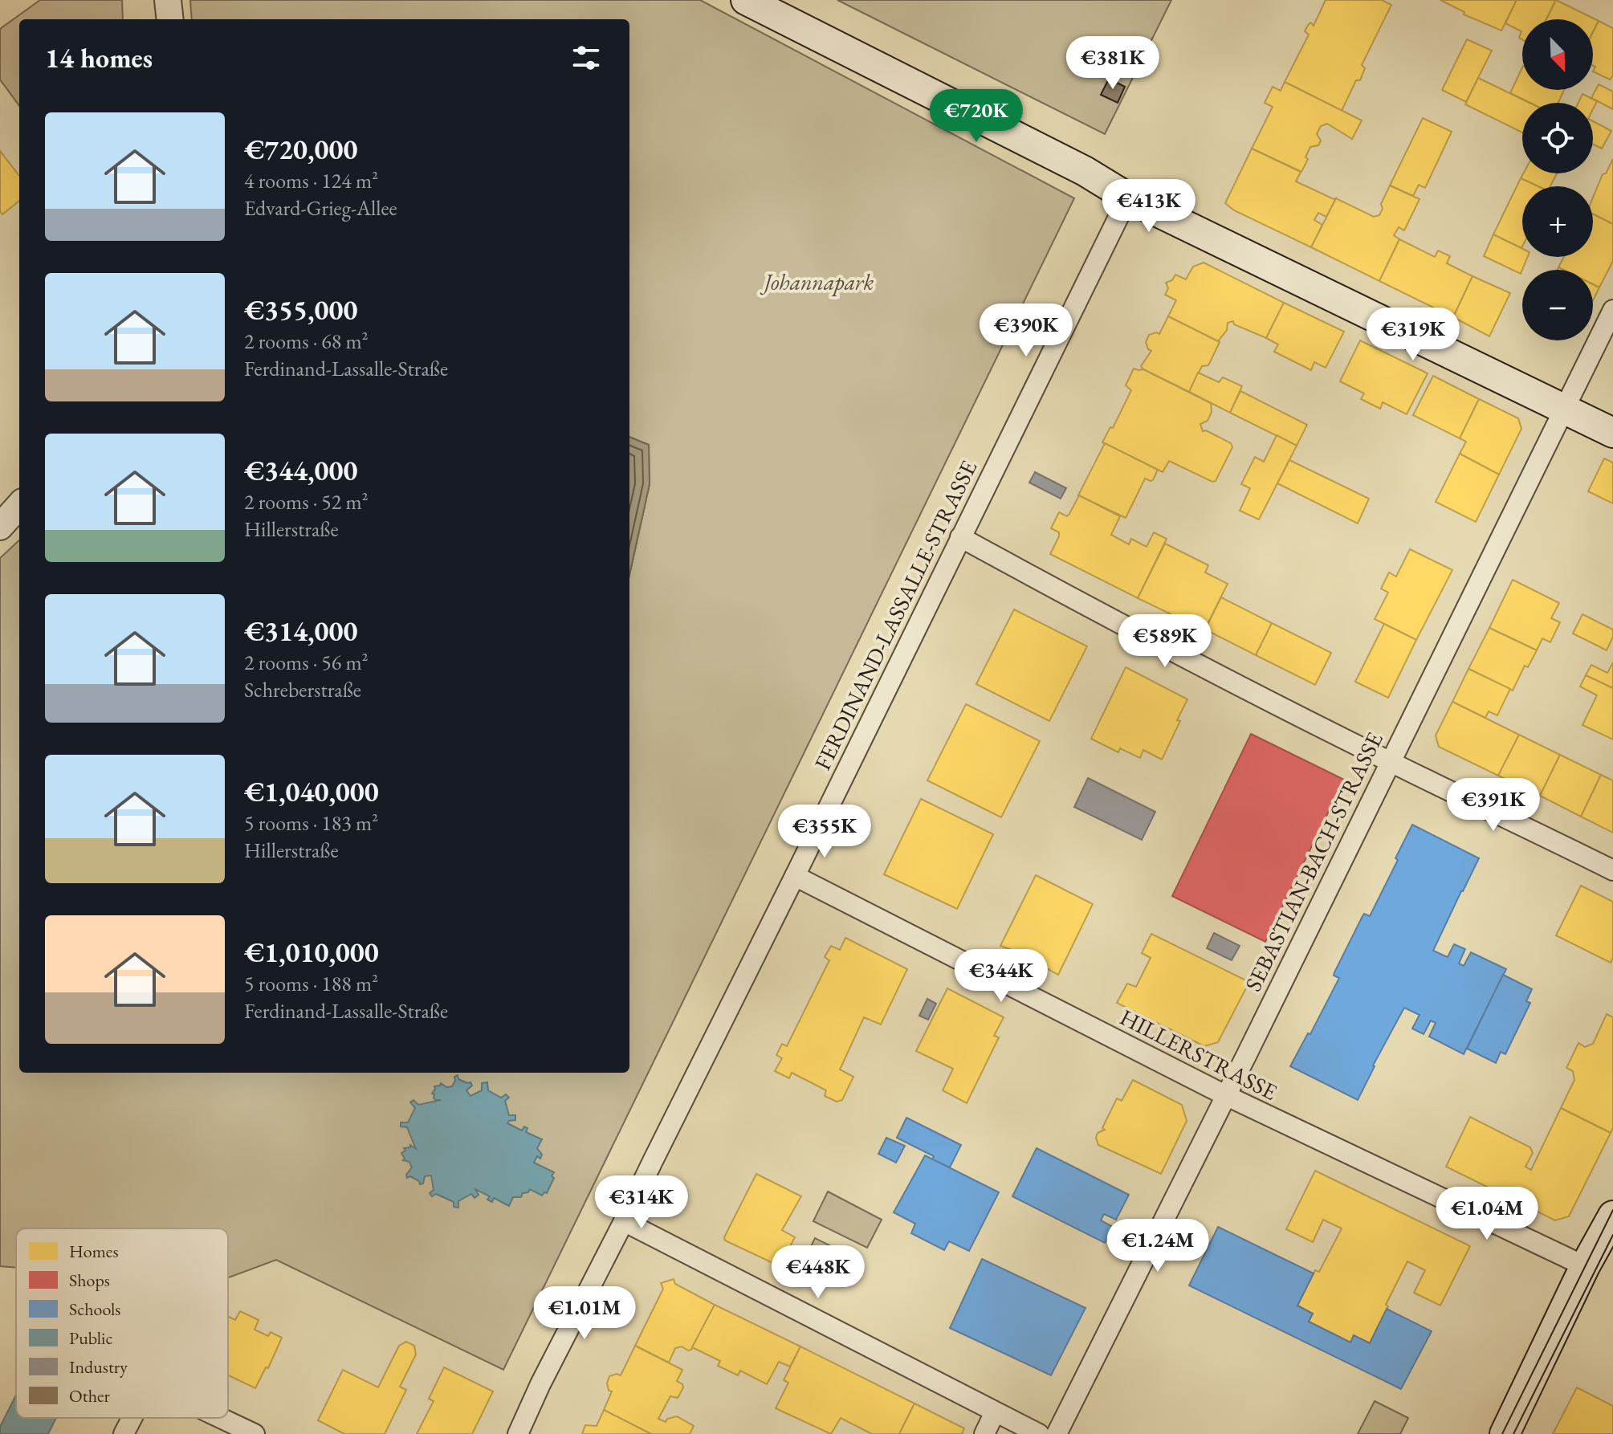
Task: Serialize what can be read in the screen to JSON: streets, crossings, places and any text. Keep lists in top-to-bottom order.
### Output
{
  "streets": {
    "street": ["FERDINAND-LASSALLE-STRASSE", "SEBASTIAN-BACH-STRASSE", "HILLERSTRASSE"]
  },
  "crossings": [
    ["FERDINAND-LASSALLE-STRASSE", "HILLERSTRASSE"],
    ["SEBASTIAN-BACH-STRASSE", "HILLERSTRASSE"]
  ],
  "parks": ["Johannapark"],
  "legend": [
    "Homes",
    "Shops",
    "Schools",
    "Public",
    "Industry",
    "Other"
  ],
  "north": "bottom right",
  "page": {
    "map_buttons": ["+", "−"],
    "heading": "14 homes",
    "price": [
      "€381K",
      "€720K",
      "€413K",
      "€390K",
      "€319K",
      "€589K",
      "€391K",
      "€355K",
      "€344K",
      "€314K",
      "€1.04M",
      "€1.24M",
      "€448K",
      "€1.01M"
    ],
    "list": [
      {
        "name": "€720,000",
        "note": "4 rooms · 124 m² · Edvard-Grieg-Allee"
      },
      {
        "name": "€355,000",
        "note": "2 rooms · 68 m² · Ferdinand-Lassalle-Straße"
      },
      {
        "name": "€344,000",
        "note": "2 rooms · 52 m² · Hillerstraße"
      },
      {
        "name": "€314,000",
        "note": "2 rooms · 56 m² · Schreberstraße"
      },
      {
        "name": "€1,040,000",
        "note": "5 rooms · 183 m² · Hillerstraße"
      },
      {
        "name": "€1,010,000",
        "note": "5 rooms · 188 m² · Ferdinand-Lassalle-Straße"
      }
    ]
  }
}
